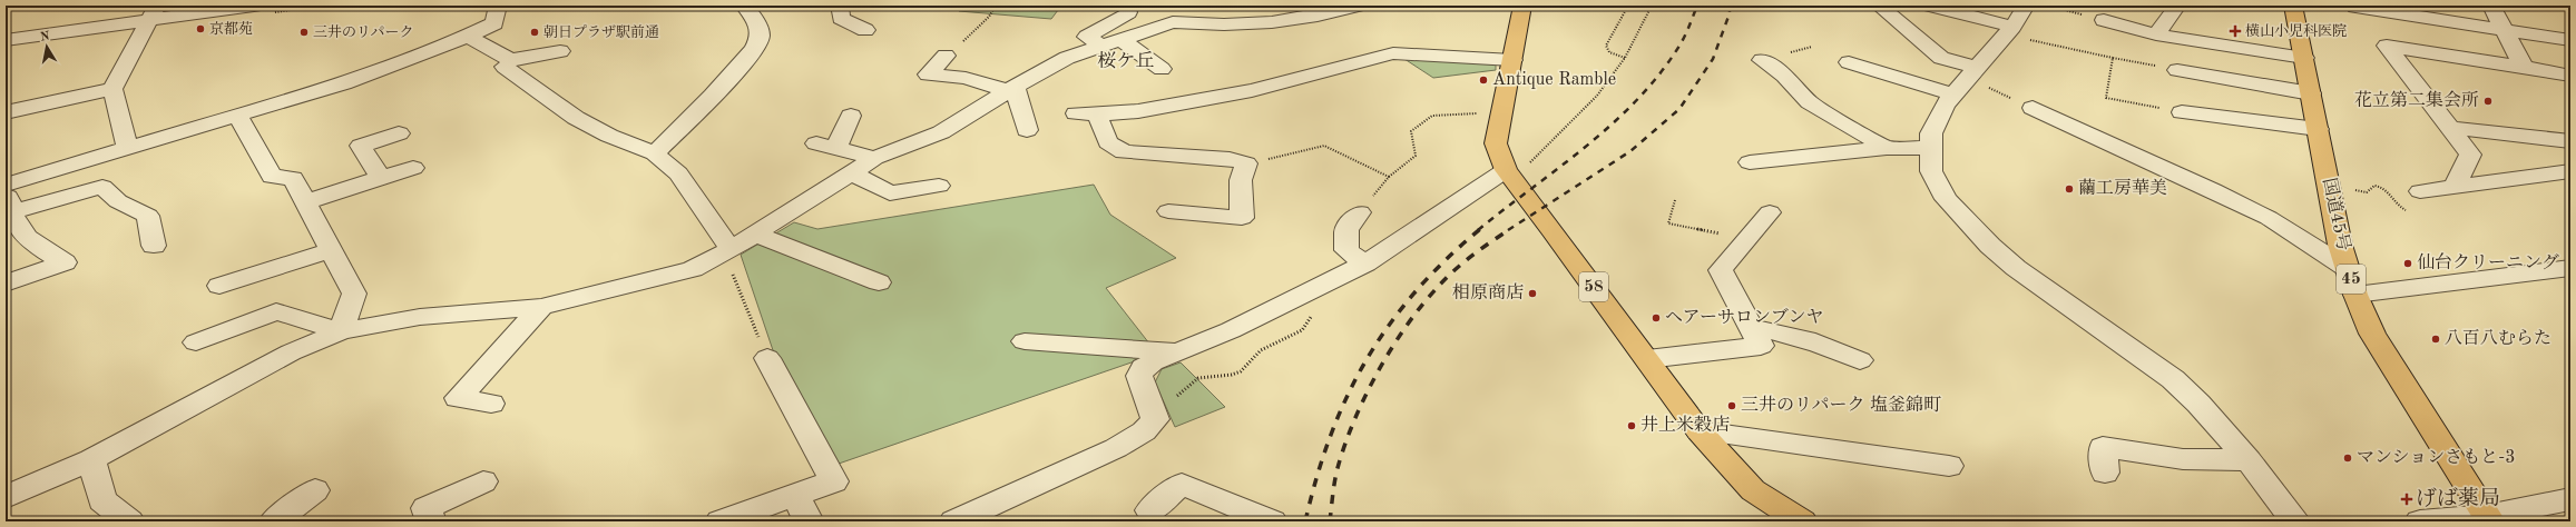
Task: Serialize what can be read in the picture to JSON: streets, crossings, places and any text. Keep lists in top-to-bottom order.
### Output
{
  "streets": {
    "main road": ["国道45号", "45", "58"]
  },
  "districts": ["桜ケ丘"],
  "places": {
    "other": [
      "京都苑",
      "三井のリパーク",
      "朝日プラザ駅前通",
      "Antique Ramble",
      "花立第二集会所",
      "繭工房華美",
      "仙台クリーニング",
      "相原商店",
      "ヘアーサロンブンヤ",
      "八百八むらた",
      "三井のリパーク 塩釜錦町",
      "井上米穀店",
      "マンションさもと-3"
    ],
    "health": ["横山小児科医院", "げば薬局"]
  },
  "north": "top"
}
